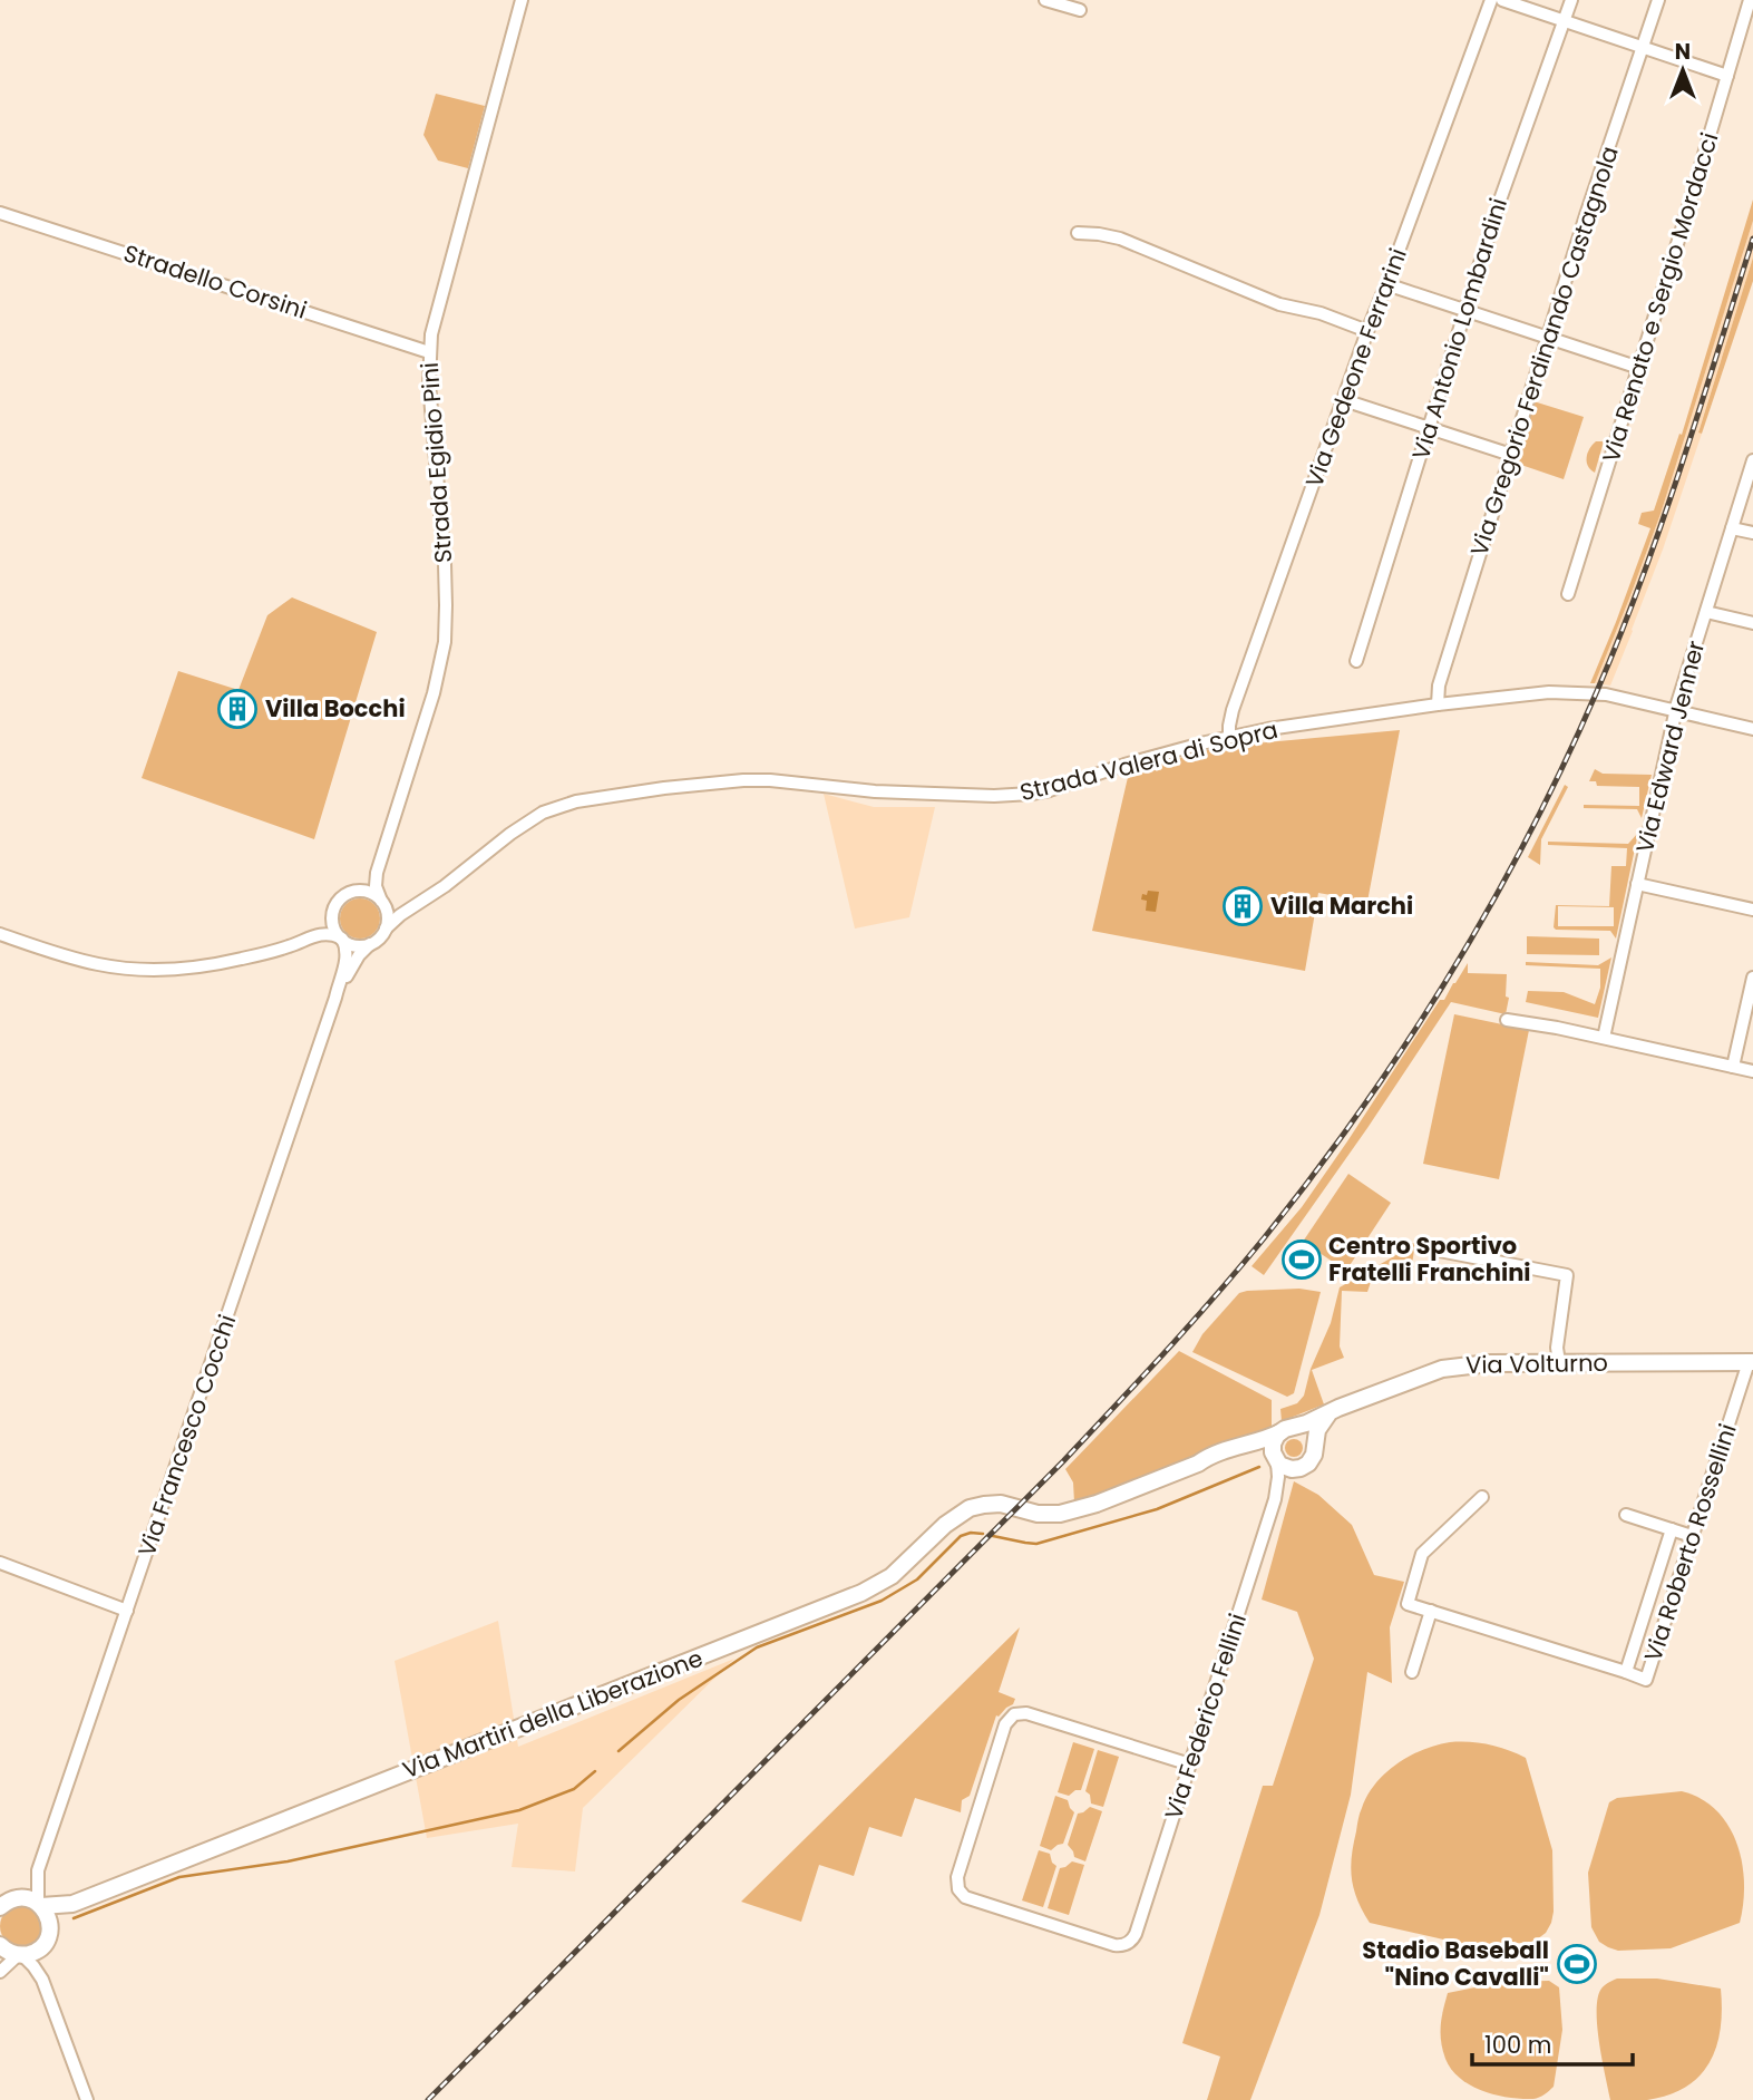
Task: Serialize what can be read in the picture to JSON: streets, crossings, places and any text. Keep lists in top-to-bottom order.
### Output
{
  "streets": {
    "street": [
      "Stradello Corsini",
      "Via Renato e Sergio Mordacci",
      "Via Antonio Lombardini",
      "Via Gregorio Ferdinando Castagnola",
      "Via Gedeone Ferrarini",
      "Strada Egidio Pini",
      "Via Edward Jenner",
      "Strada Valera di Sopra",
      "Via Volturno",
      "Via Francesco Cocchi",
      "Via Roberto Rossellini",
      "Via Martiri della Liberazione",
      "Via Federico Fellini"
    ]
  },
  "crossings": [
    ["Stradello Corsini", "Strada Egidio Pini"],
    ["Via Gregorio Ferdinando Castagnola", "Strada Valera di Sopra"],
    ["Via Gedeone Ferrarini", "Strada Valera di Sopra"],
    ["Strada Egidio Pini", "Strada Valera di Sopra"],
    ["Strada Egidio Pini", "Via Francesco Cocchi"],
    ["Via Edward Jenner", "Strada Valera di Sopra"],
    ["Strada Valera di Sopra", "Via Francesco Cocchi"],
    ["Via Volturno", "Via Roberto Rossellini"],
    ["Via Volturno", "Via Martiri della Liberazione"],
    ["Via Volturno", "Via Federico Fellini"],
    ["Via Francesco Cocchi", "Via Martiri della Liberazione"]
  ],
  "places": {
    "building": ["Villa Bocchi", "Villa Marchi"],
    "sports": ["Centro Sportivo Fratelli Franchini", "Stadio Baseball \"Nino Cavalli\""]
  },
  "scale_bar": "100 m",
  "north": "top"
}
